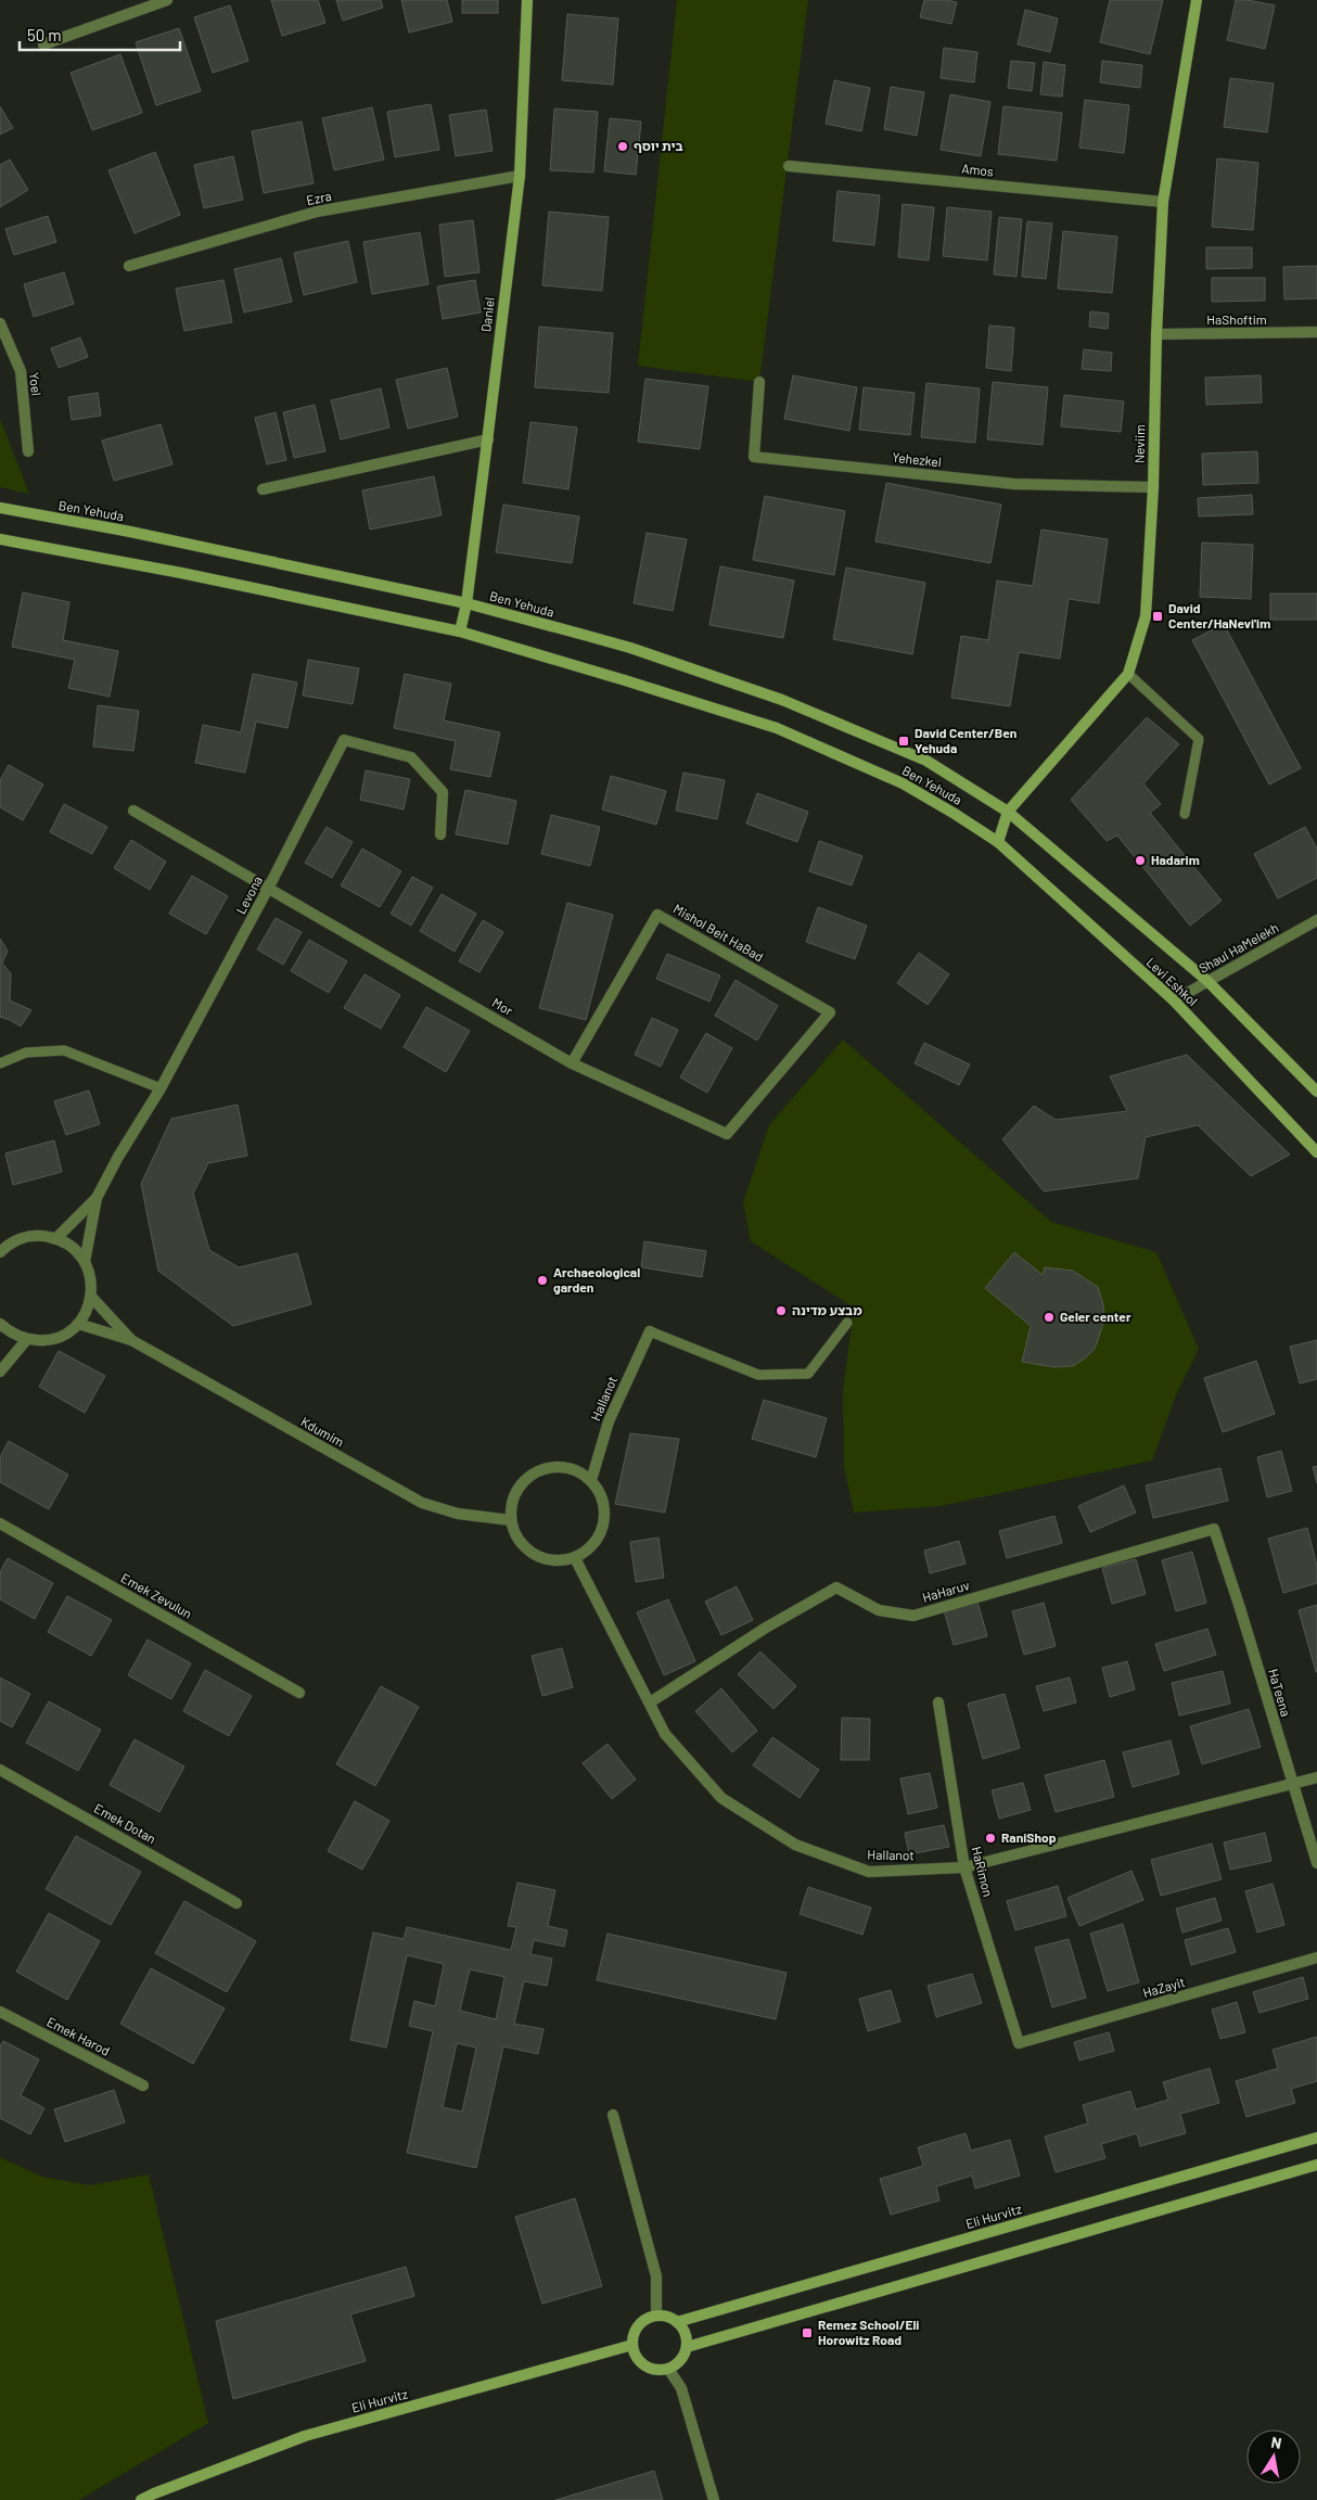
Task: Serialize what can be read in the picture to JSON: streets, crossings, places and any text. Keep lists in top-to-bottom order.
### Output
{
  "streets": {
    "street": [
      "Amos",
      "Ezra",
      "Daniel",
      "HaShoftim",
      "Yoel",
      "Neviim",
      "Yehezkel",
      "Ben Yehuda",
      "Levona",
      "Mishol Beit HaBad",
      "Shaul HaMelekh",
      "Levi Eshkol",
      "Mor",
      "HaIlanot",
      "Kdumim",
      "HaHaruv",
      "Emek Zevulun",
      "HaTeena",
      "Emek Dotan",
      "HaRimon",
      "HaZayit",
      "Emek Harod",
      "Eli Hurvitz"
    ]
  },
  "crossings": [
    ["Amos", "Neviim"],
    ["Ezra", "Daniel"],
    ["Daniel", "Ben Yehuda"],
    ["HaShoftim", "Neviim"],
    ["Neviim", "Yehezkel"],
    ["Neviim", "Ben Yehuda"],
    ["Neviim", "Levi Eshkol"],
    ["Ben Yehuda", "Levi Eshkol"],
    ["Levona", "Mor"],
    ["Mishol Beit HaBad", "Mor"],
    ["Shaul HaMelekh", "Levi Eshkol"],
    ["HaIlanot", "Kdumim"],
    ["HaIlanot", "HaHaruv"],
    ["HaIlanot", "HaTeena"],
    ["HaIlanot", "HaRimon"],
    ["HaHaruv", "HaTeena"],
    ["HaRimon", "HaZayit"]
  ],
  "places": {
    "other": [
      "בית יוסף",
      "Hadarim",
      "Archaeological garden",
      "מבצע מדינה",
      "Geler center",
      "RaniShop"
    ],
    "transit": ["David Center/HaNevi'im", "David Center/Ben Yehuda", "Remez School/Eli Horowitz Road"]
  },
  "scale_bar": "50 m",
  "north": "top"
}
